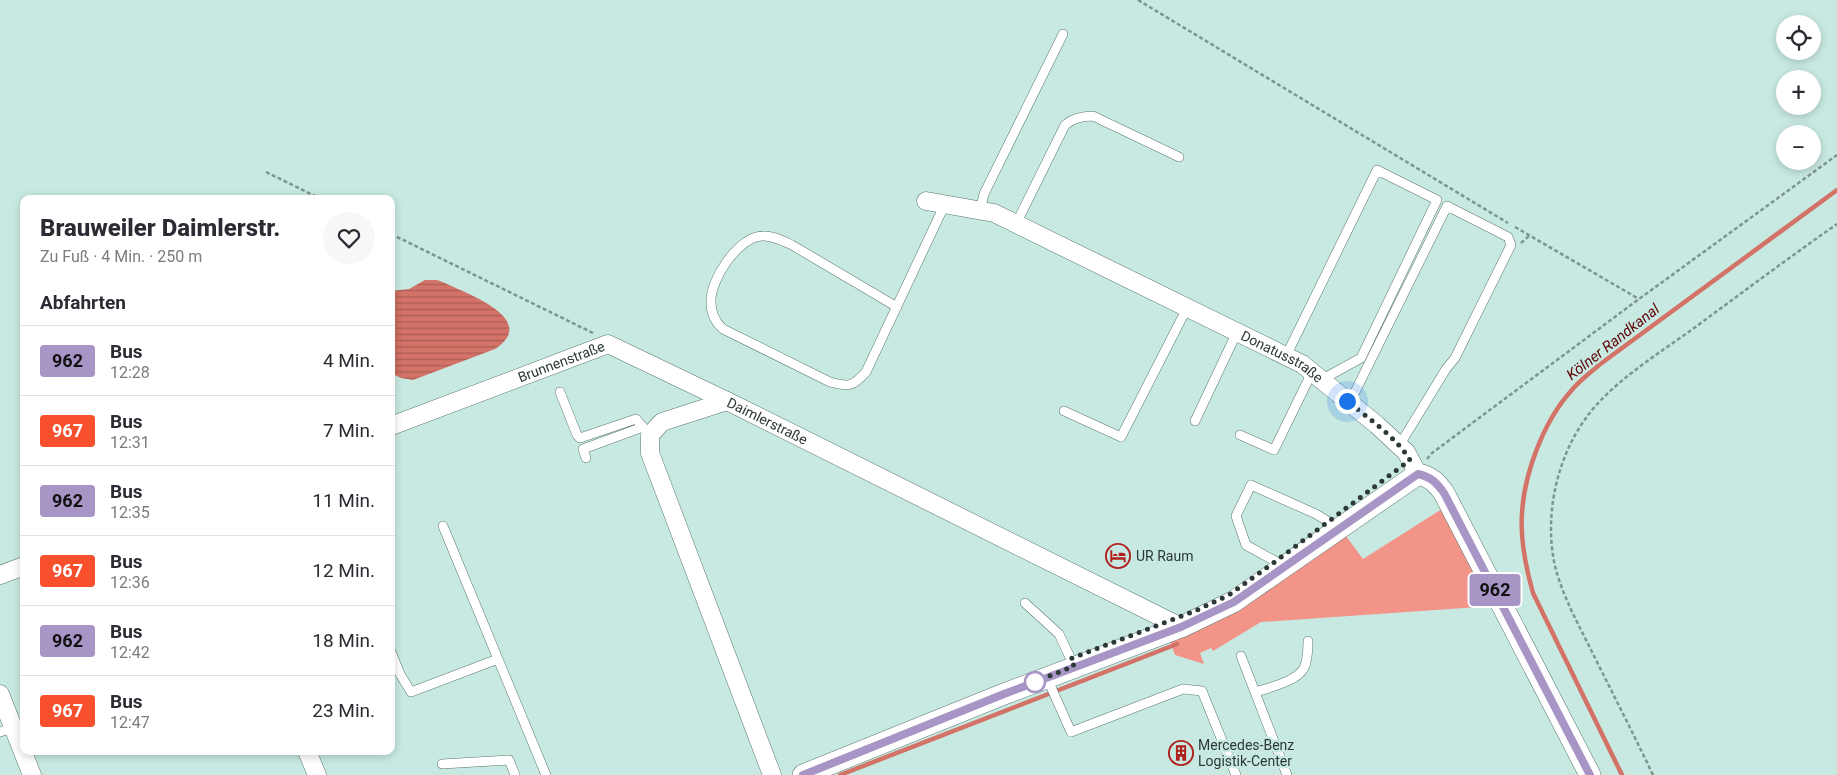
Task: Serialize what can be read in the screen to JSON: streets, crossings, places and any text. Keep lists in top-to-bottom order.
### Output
{
  "streets": {
    "street": ["Donatusstraße", "Brunnenstraße", "Daimlerstraße"]
  },
  "crossings": [
    ["Brunnenstraße", "Daimlerstraße"]
  ],
  "water": ["Kölner Randkanal"],
  "places": {
    "hotel": ["UR Raum"],
    "building": ["Mercedes-Benz Logistik-Center"]
  },
  "lines": ["bus line 962"],
  "page": {
    "on_map": "962",
    "map_buttons": ["+", "−"],
    "heading": [
      ["Brauweiler Daimlerstr.", "Zu Fuß · 4 Min. · 250 m"],
      "Abfahrten"
    ],
    "list": [
      {
        "mark": "962",
        "name": "Bus",
        "note": "12:28",
        "value": "4 Min."
      },
      {
        "mark": "967",
        "name": "Bus",
        "note": "12:31",
        "value": "7 Min."
      },
      {
        "mark": "962",
        "name": "Bus",
        "note": "12:35",
        "value": "11 Min."
      },
      {
        "mark": "967",
        "name": "Bus",
        "note": "12:36",
        "value": "12 Min."
      },
      {
        "mark": "962",
        "name": "Bus",
        "note": "12:42",
        "value": "18 Min."
      },
      {
        "mark": "967",
        "name": "Bus",
        "note": "12:47",
        "value": "23 Min."
      }
    ]
  }
}
